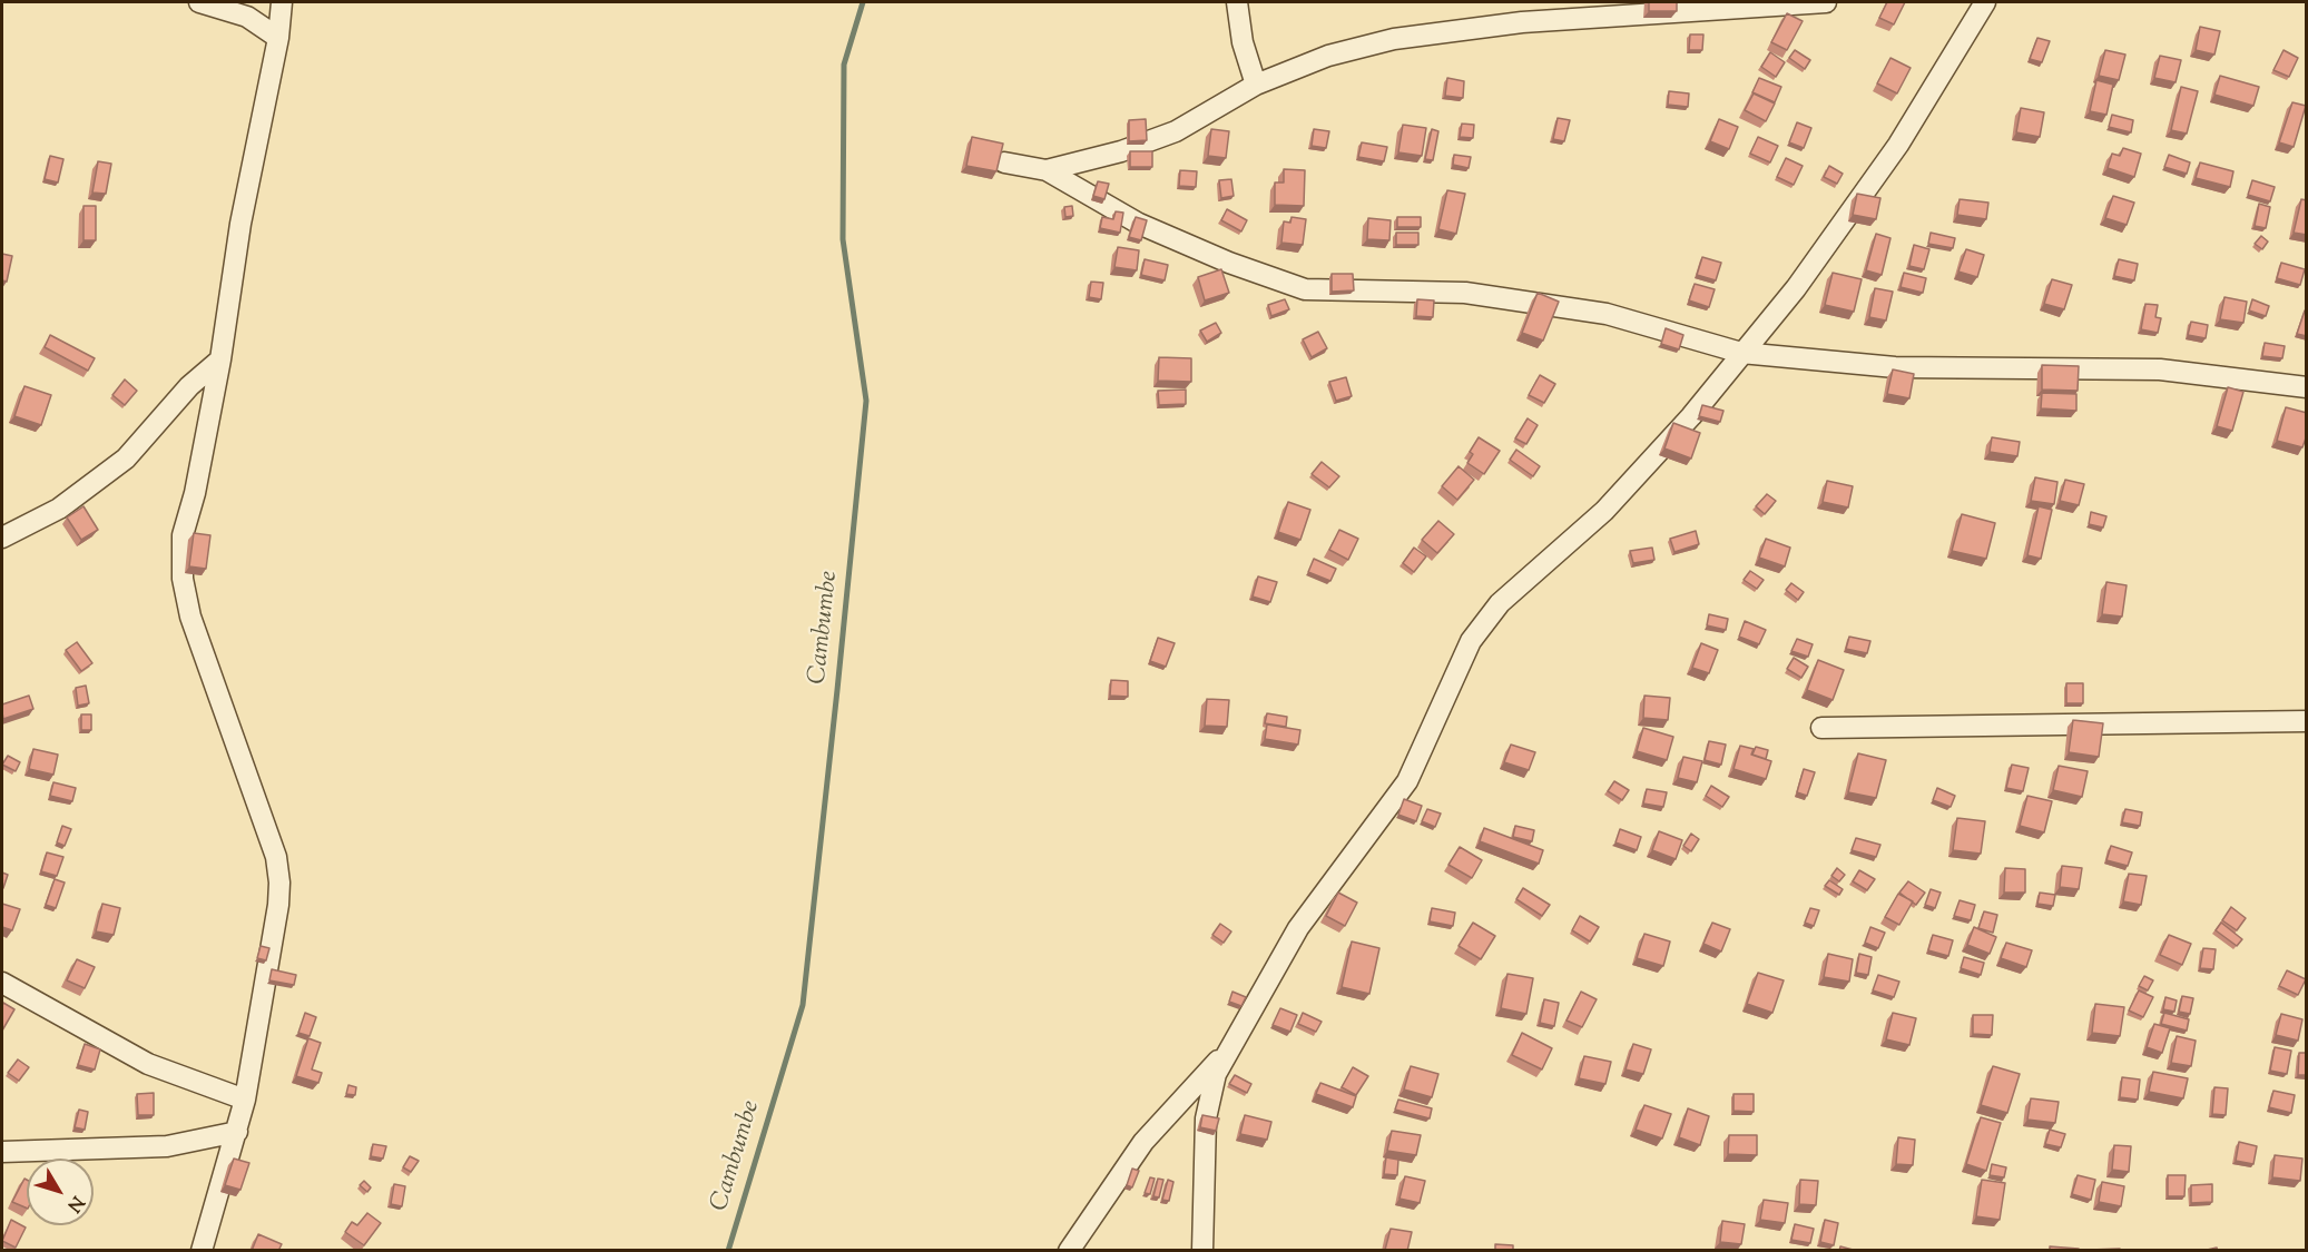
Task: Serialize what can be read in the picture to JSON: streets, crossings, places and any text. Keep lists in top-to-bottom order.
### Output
{
  "water": ["Cambumbe"],
  "north": "bottom right"
}
